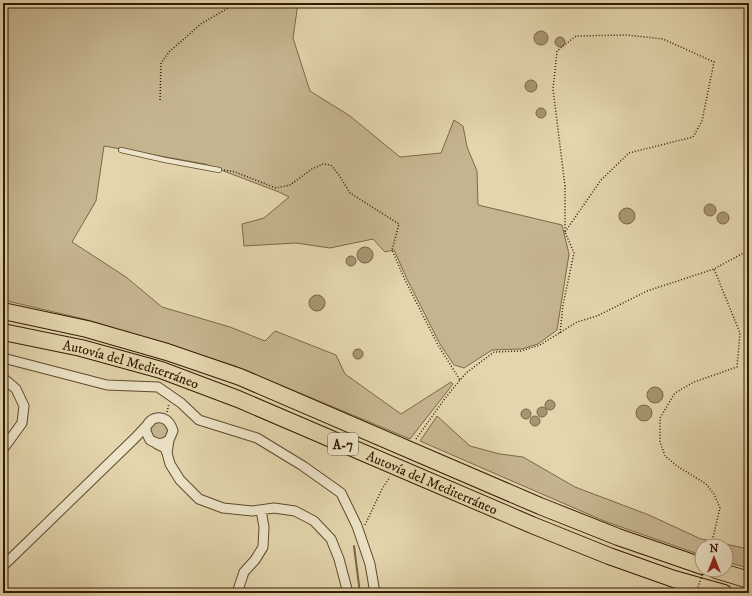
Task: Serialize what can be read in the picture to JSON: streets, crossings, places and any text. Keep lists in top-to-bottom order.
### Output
{
  "streets": {
    "highway": ["Autovía del Mediterráneo", "A-7"]
  },
  "north": "top"
}
